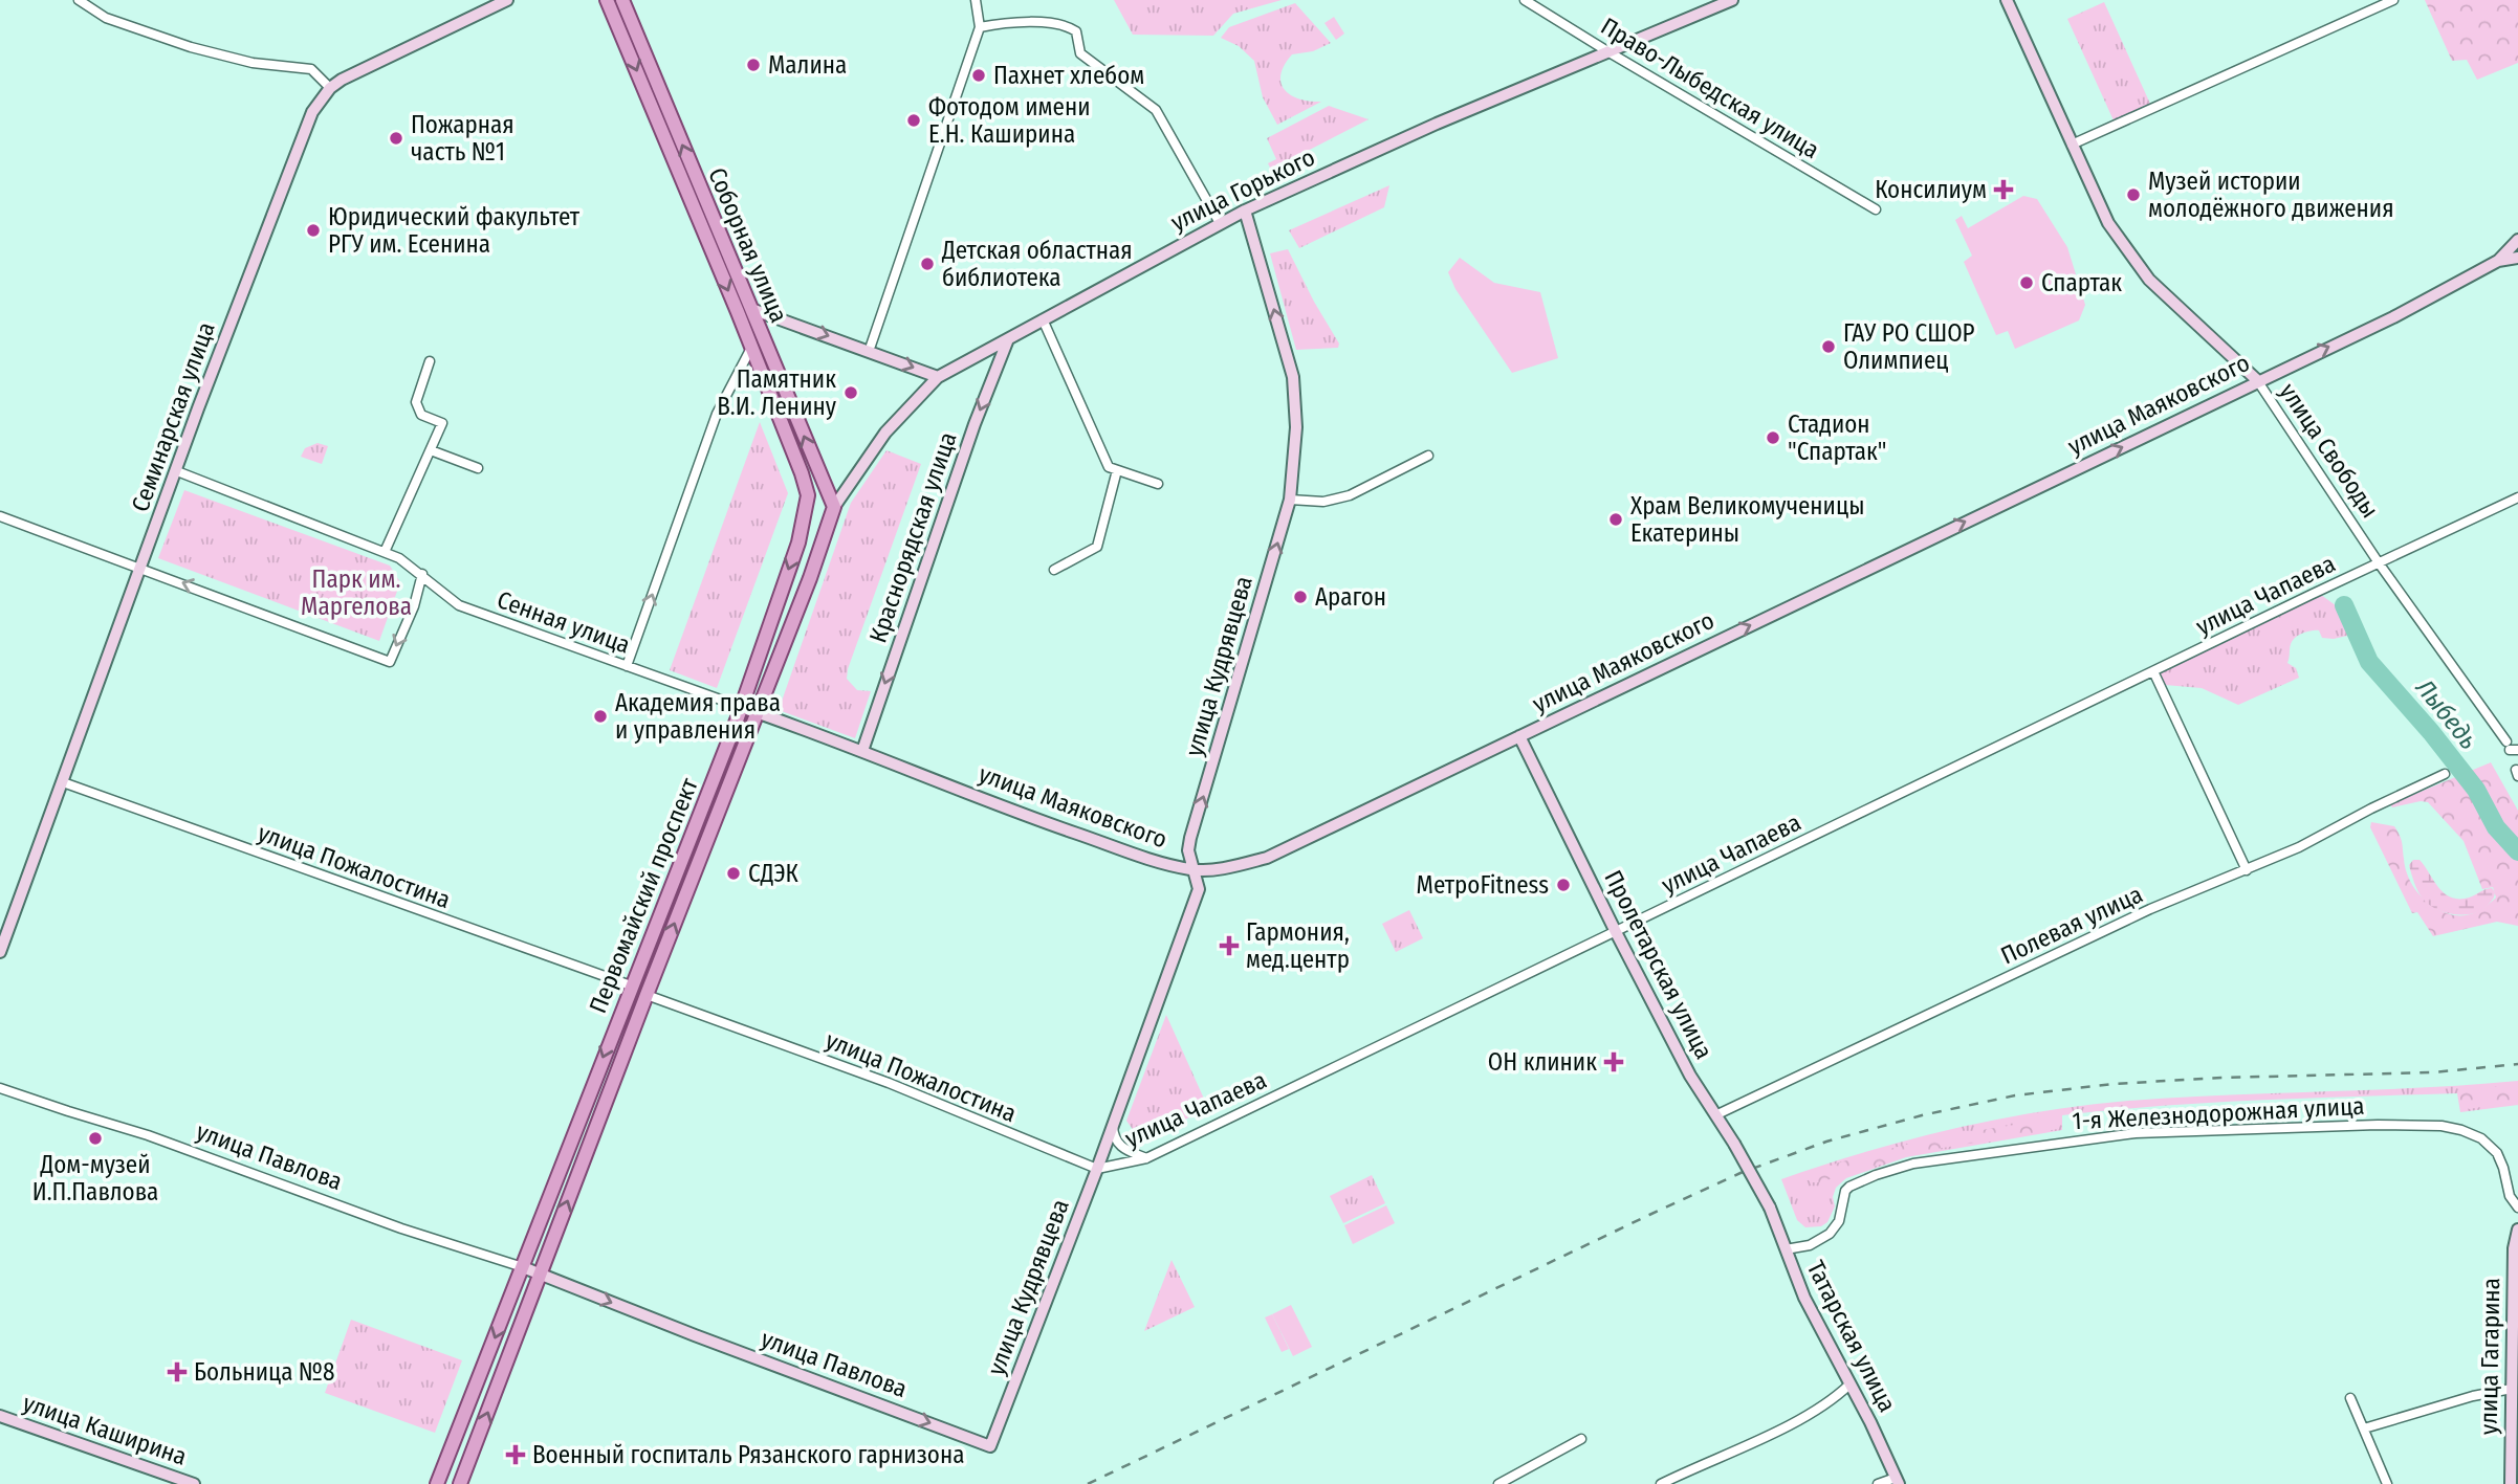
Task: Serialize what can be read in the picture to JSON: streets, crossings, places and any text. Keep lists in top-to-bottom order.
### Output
{
  "streets": {
    "main road": ["Соборная улица", "Первомайский проспект"],
    "street": [
      "Право-Лыбедская улица",
      "улица Горького",
      "улица Маяковского",
      "Семинарская улица",
      "улица Свободы",
      "Краснорядская улица",
      "улица Чапаева",
      "Сенная улица",
      "улица Кудрявцева",
      "улица Пожалостина",
      "Полевая улица",
      "Пролетарская улица",
      "1-я Железнодорожная улица",
      "улица Павлова",
      "Татарская улица",
      "улица Гагарина",
      "улица Каширина"
    ]
  },
  "crossings": [
    ["Право-Лыбедская улица", "улица Горького"],
    ["улица Горького", "Соборная улица"],
    ["улица Горького", "Краснорядская улица"],
    ["улица Горького", "улица Кудрявцева"],
    ["улица Горького", "Первомайский проспект"],
    ["Соборная улица", "Первомайский проспект"],
    ["улица Маяковского", "улица Свободы"],
    ["улица Маяковского", "Краснорядская улица"],
    ["улица Маяковского", "Сенная улица"],
    ["улица Маяковского", "улица Кудрявцева"],
    ["улица Маяковского", "Первомайский проспект"],
    ["улица Маяковского", "Пролетарская улица"],
    ["Семинарская улица", "Сенная улица"],
    ["Семинарская улица", "улица Пожалостина"],
    ["улица Свободы", "улица Чапаева"],
    ["улица Чапаева", "улица Кудрявцева"],
    ["улица Чапаева", "улица Пожалостина"],
    ["улица Чапаева", "Пролетарская улица"],
    ["Сенная улица", "Первомайский проспект"],
    ["улица Кудрявцева", "улица Пожалостина"],
    ["улица Кудрявцева", "улица Павлова"],
    ["улица Пожалостина", "Первомайский проспект"],
    ["Первомайский проспект", "улица Павлова"],
    ["Полевая улица", "Пролетарская улица"],
    ["Пролетарская улица", "Татарская улица"],
    ["1-я Железнодорожная улица", "Татарская улица"]
  ],
  "one_way": [
    "улица Маяковского",
    "Краснорядская улица",
    "улица Кудрявцева",
    "улица Павлова"
  ],
  "water": ["Лыбедь"],
  "parks": ["Парк им. Маргелова"],
  "places": {
    "other": [
      "Малина",
      "Пахнет хлебом",
      "Фотодом имени Е.Н. Каширина",
      "Пожарная часть №1",
      "Музей истории молодёжного движения",
      "Юридический факультет РГУ им. Есенина",
      "Детская областная библиотека",
      "Спартак",
      "ГАУ РО СШОР Олимпиец",
      "Памятник В.И. Ленину",
      "Стадион \"Спартак\"",
      "Храм Великомученицы Екатерины",
      "Арагон",
      "Академия права и управления",
      "СДЭК",
      "МетроFitness",
      "Дом-музей И.П.Павлова"
    ],
    "health": [
      "Консилиум",
      "Гармония, мед.центр",
      "ОН клиник",
      "Больница №8",
      "Военный госпиталь Рязанского гарнизона"
    ]
  }
}
